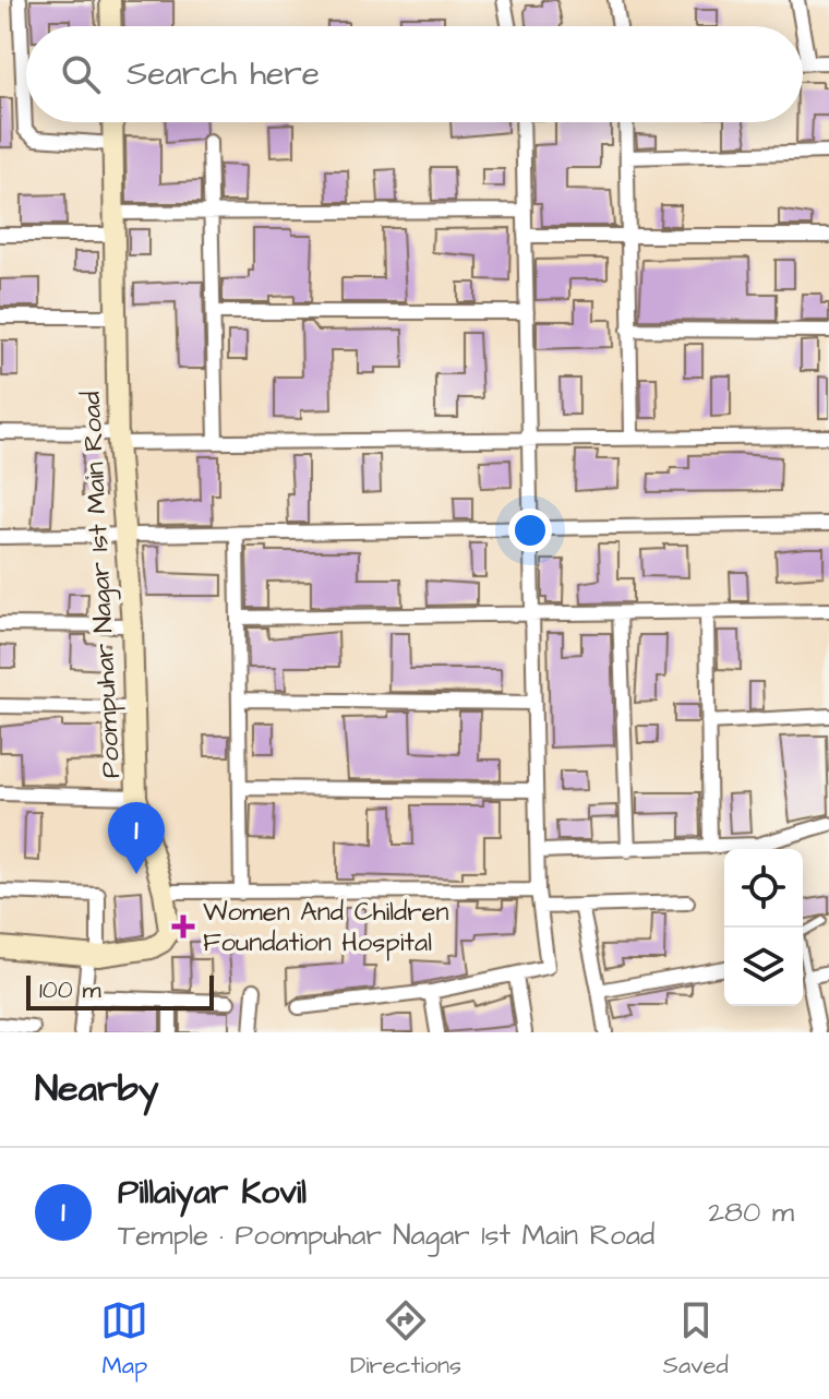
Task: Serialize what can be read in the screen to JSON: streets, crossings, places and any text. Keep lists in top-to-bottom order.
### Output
{
  "streets": {
    "main road": ["Poompuhar Nagar 1st Main Road"]
  },
  "places": {
    "health": ["Women And Children Foundation Hospital"]
  },
  "scale_bar": "100 m",
  "page": {
    "search": "Search here",
    "pins": "1",
    "scale": "100 m",
    "heading": "Nearby",
    "list": [
      {
        "mark": "1",
        "name": "Pillaiyar Kovil",
        "note": "Temple · Poompuhar Nagar 1st Main Road",
        "value": "280 m"
      }
    ],
    "nav": ["Map", "Directions", "Saved"]
  }
}
